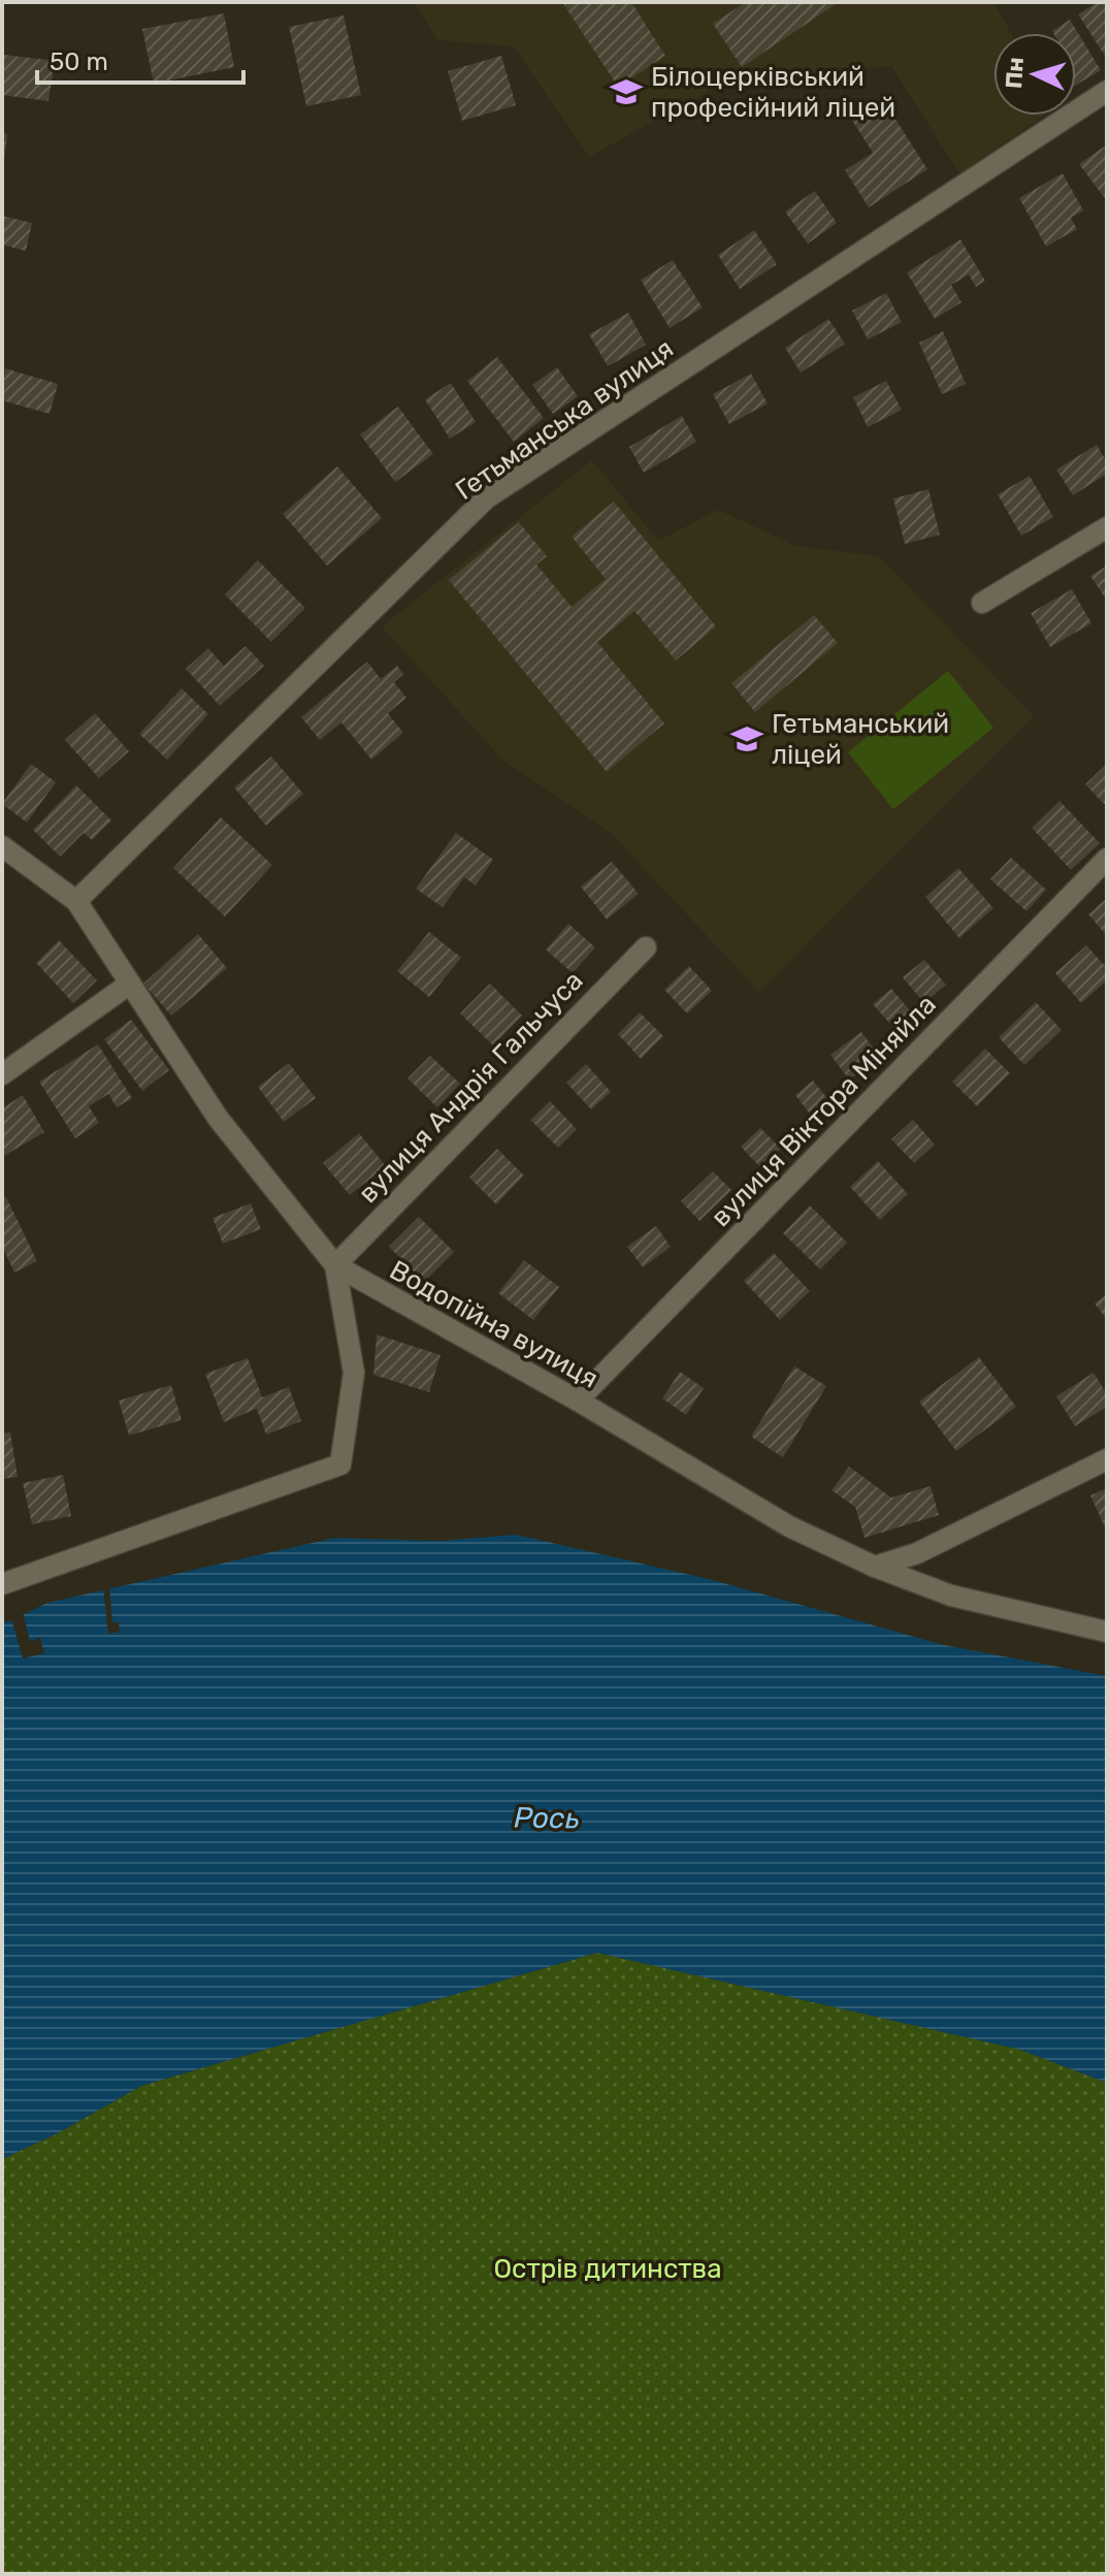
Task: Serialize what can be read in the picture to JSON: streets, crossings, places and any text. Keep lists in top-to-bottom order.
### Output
{
  "streets": {
    "street": [
      "Гетьманська вулиця",
      "вулиця Андрія Гальчуса",
      "вулиця Віктора Міняйла",
      "Водопійна вулиця"
    ]
  },
  "crossings": [
    ["Гетьманська вулиця", "Водопійна вулиця"],
    ["вулиця Андрія Гальчуса", "Водопійна вулиця"],
    ["вулиця Віктора Міняйла", "Водопійна вулиця"]
  ],
  "water": ["Рось"],
  "parks": ["Острів дитинства"],
  "places": {
    "school or university": ["Білоцерківський професійний ліцей", "Гетьманський ліцей"]
  },
  "scale_bar": "50 m",
  "north": "left"
}
